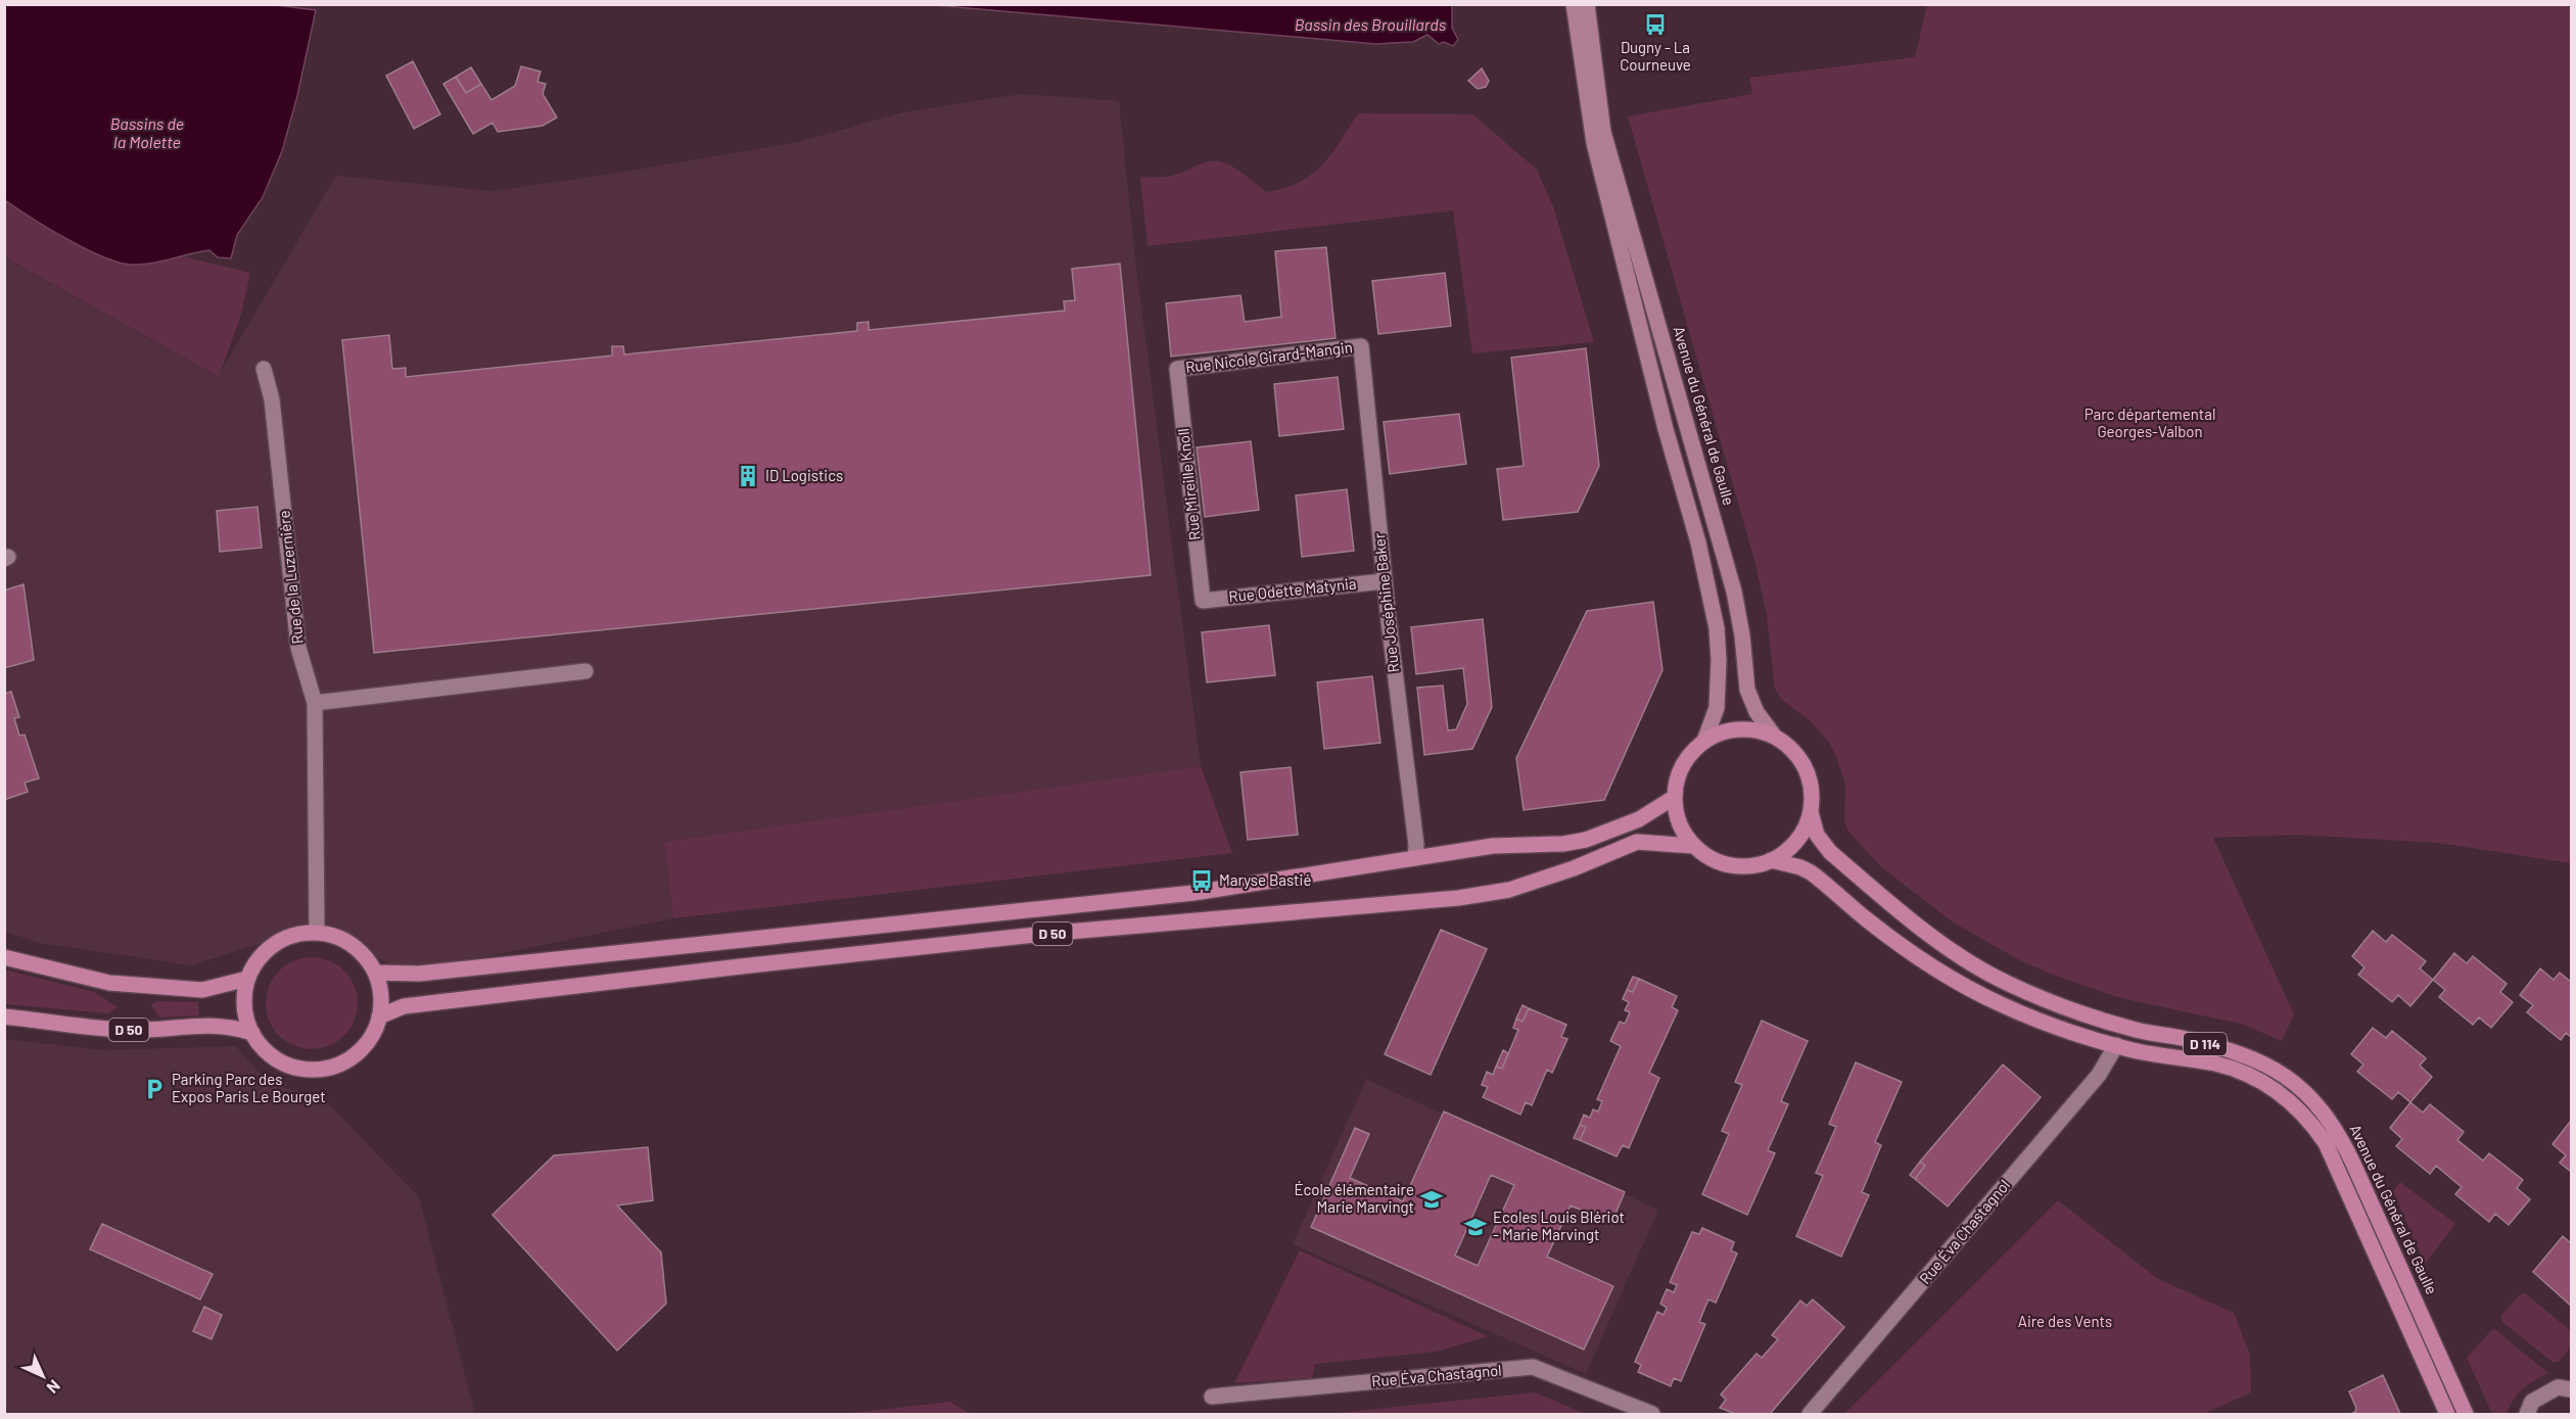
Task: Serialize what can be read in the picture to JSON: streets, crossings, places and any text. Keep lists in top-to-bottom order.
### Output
{
  "streets": {
    "main road": ["Avenue du Général de Gaulle", "D 50", "D 114"],
    "street": [
      "Rue Nicole Girard-Mangin",
      "Rue Mireille Knoll",
      "Rue de la Luzernière",
      "Rue Odette Matynia",
      "Rue Joséphine Baker",
      "Rue Éva Chastagnol"
    ]
  },
  "crossings": [
    ["Rue Nicole Girard-Mangin", "Rue Mireille Knoll"],
    ["Rue Nicole Girard-Mangin", "Rue Joséphine Baker"],
    ["Avenue du Général de Gaulle", "D 50"],
    ["Avenue du Général de Gaulle", "D 114"],
    ["Rue Mireille Knoll", "Rue Odette Matynia"],
    ["Rue de la Luzernière", "D 50"],
    ["Rue Odette Matynia", "Rue Joséphine Baker"],
    ["Rue Joséphine Baker", "D 50"],
    ["D 50", "D 114"],
    ["D 114", "Rue Éva Chastagnol"]
  ],
  "water": ["Bassin des Brouillards", "Bassins de la Molette"],
  "parks": ["Parc départemental Georges-Valbon", "Aire des Vents"],
  "places": {
    "bus stop": ["Dugny - La Courneuve", "Maryse Bastié"],
    "building": ["ID Logistics"],
    "parking": ["Parking Parc des Expos Paris Le Bourget"],
    "school or university": ["École élémentaire Marie Marvingt", "Ecoles Louis Blériot - Marie Marvingt"]
  },
  "north": "bottom right"
}
